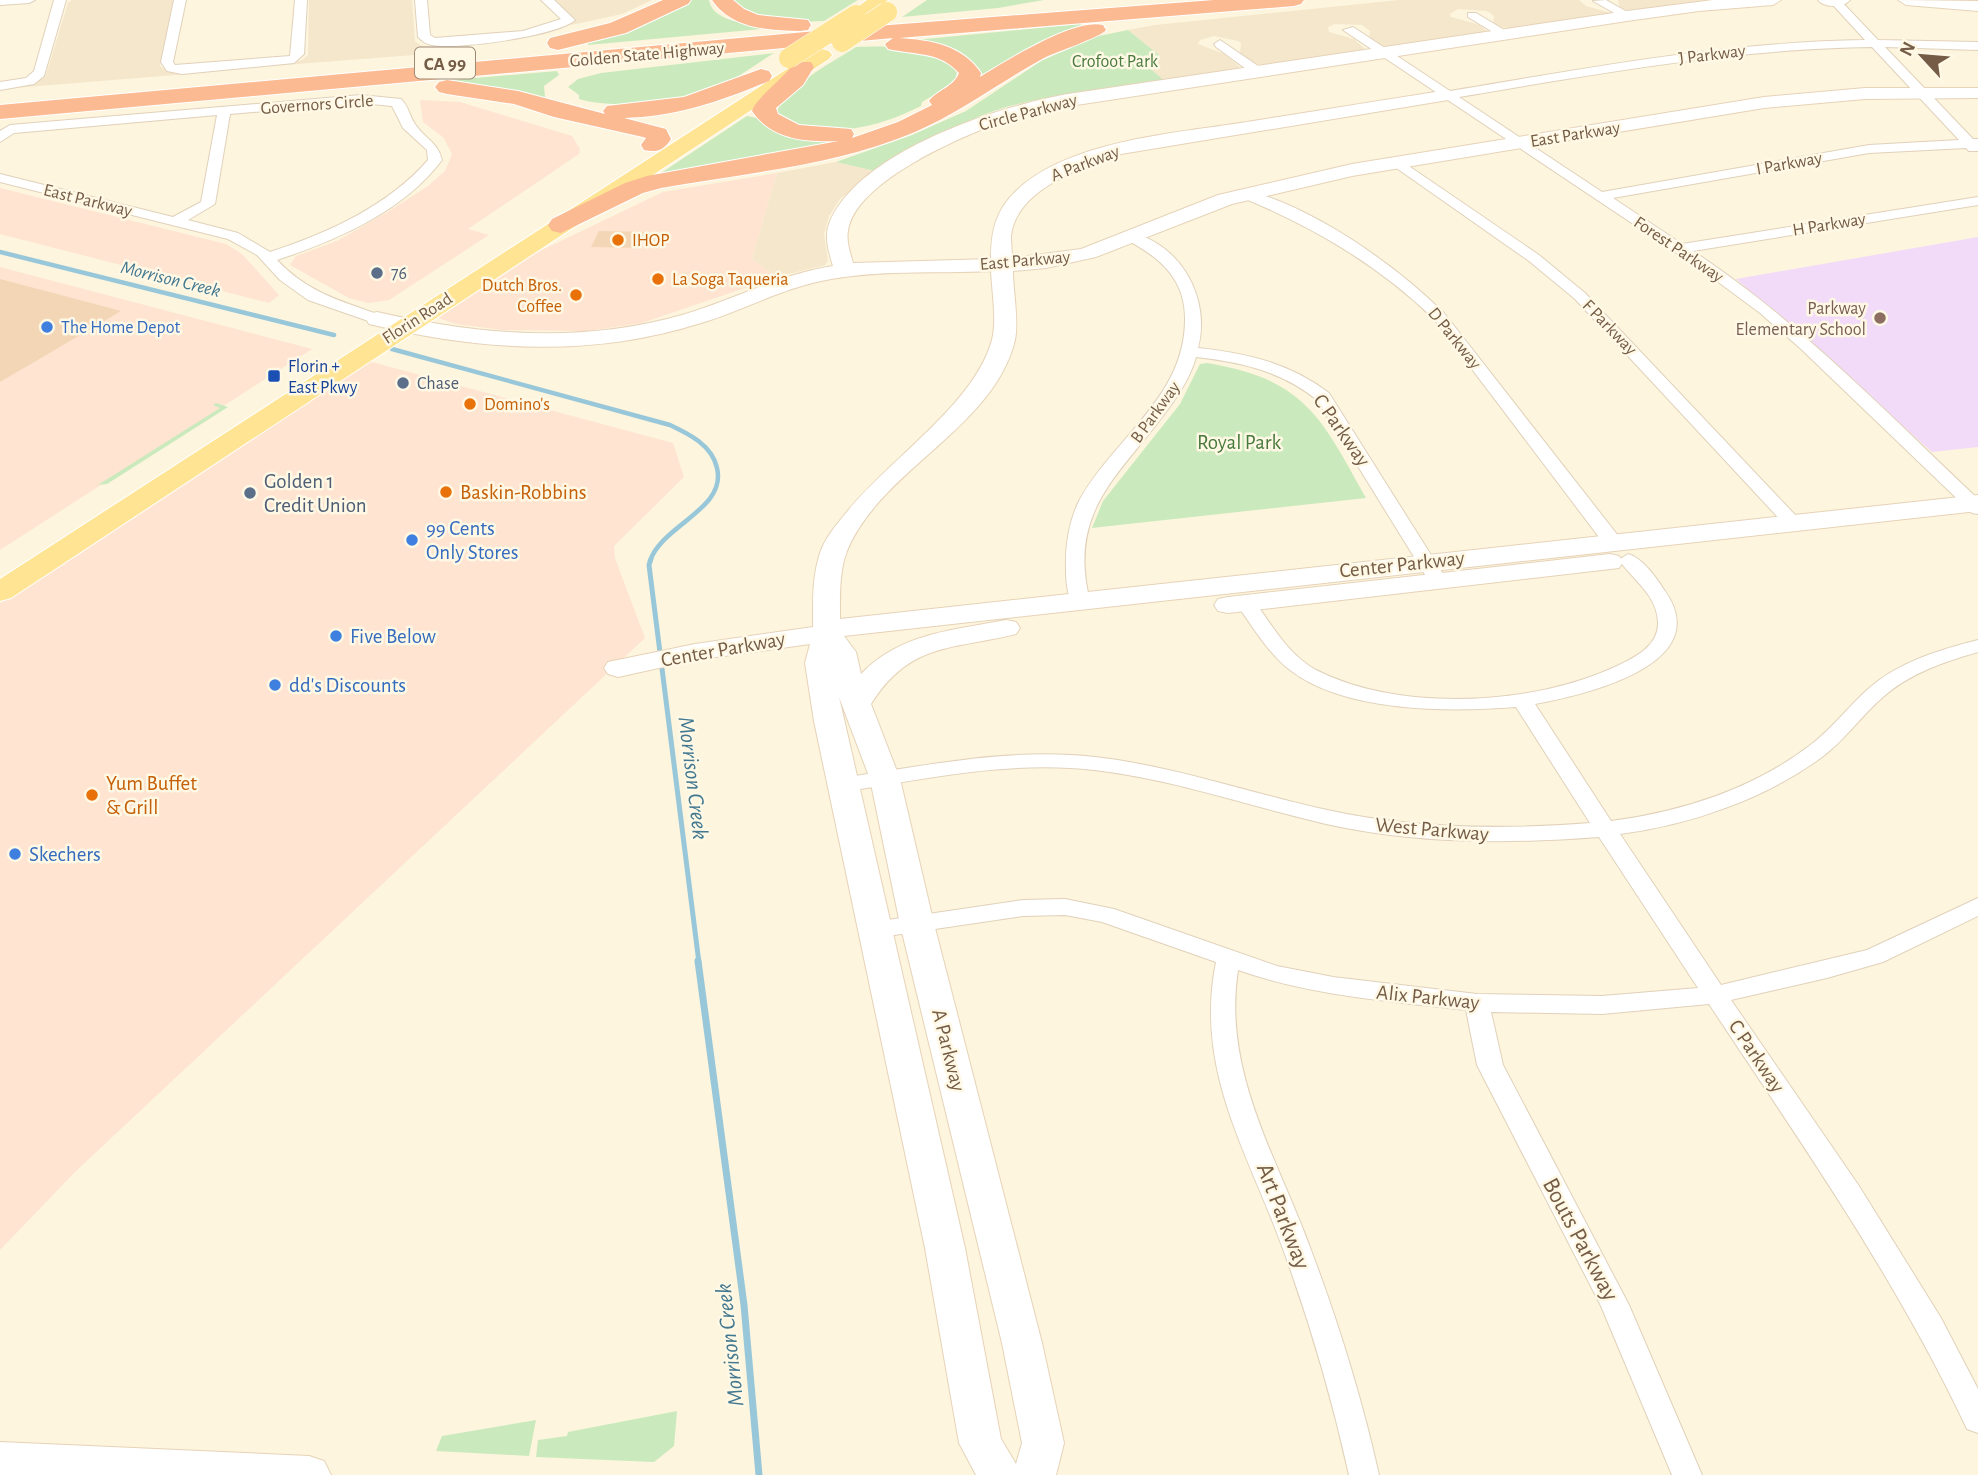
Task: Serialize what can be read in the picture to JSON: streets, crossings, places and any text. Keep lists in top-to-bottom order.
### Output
{
  "streets": {
    "highway": ["Golden State Highway", "CA 99"],
    "main road": ["Florin Road"],
    "street": [
      "J Parkway",
      "Governors Circle",
      "Circle Parkway",
      "East Parkway",
      "A Parkway",
      "I Parkway",
      "H Parkway",
      "Forest Parkway",
      "F Parkway",
      "D Parkway",
      "B Parkway",
      "C Parkway",
      "Center Parkway",
      "West Parkway",
      "Alix Parkway",
      "Art Parkway",
      "Bouts Parkway"
    ]
  },
  "crossings": [
    ["Golden State Highway", "Governors Circle"],
    ["Golden State Highway", "Florin Road"],
    ["J Parkway", "A Parkway"],
    ["J Parkway", "Forest Parkway"],
    ["Governors Circle", "East Parkway"],
    ["Circle Parkway", "East Parkway"],
    ["Circle Parkway", "Forest Parkway"],
    ["East Parkway", "A Parkway"],
    ["East Parkway", "Forest Parkway"],
    ["East Parkway", "Florin Road"],
    ["East Parkway", "F Parkway"],
    ["East Parkway", "D Parkway"],
    ["East Parkway", "B Parkway"],
    ["A Parkway", "Forest Parkway"],
    ["A Parkway", "Center Parkway"],
    ["A Parkway", "West Parkway"],
    ["A Parkway", "Alix Parkway"],
    ["I Parkway", "Forest Parkway"],
    ["H Parkway", "Forest Parkway"],
    ["Forest Parkway", "Center Parkway"],
    ["F Parkway", "Center Parkway"],
    ["D Parkway", "C Parkway"],
    ["D Parkway", "Center Parkway"],
    ["B Parkway", "C Parkway"],
    ["B Parkway", "Center Parkway"],
    ["C Parkway", "Center Parkway"],
    ["C Parkway", "West Parkway"],
    ["C Parkway", "Alix Parkway"],
    ["Alix Parkway", "Art Parkway"],
    ["Alix Parkway", "Bouts Parkway"]
  ],
  "water": ["Morrison Creek"],
  "parks": ["Crofoot Park", "Royal Park"],
  "places": {
    "other": [
      "IHOP",
      "76",
      "La Soga Taqueria",
      "Dutch Bros. Coffee",
      "Parkway Elementary School",
      "The Home Depot",
      "Chase",
      "Domino's",
      "Baskin-Robbins",
      "Golden 1 Credit Union",
      "99 Cents Only Stores",
      "Five Below",
      "dd's Discounts",
      "Yum Buffet & Grill",
      "Skechers"
    ],
    "transit": ["Florin + East Pkwy"]
  },
  "north": "top left"
}
